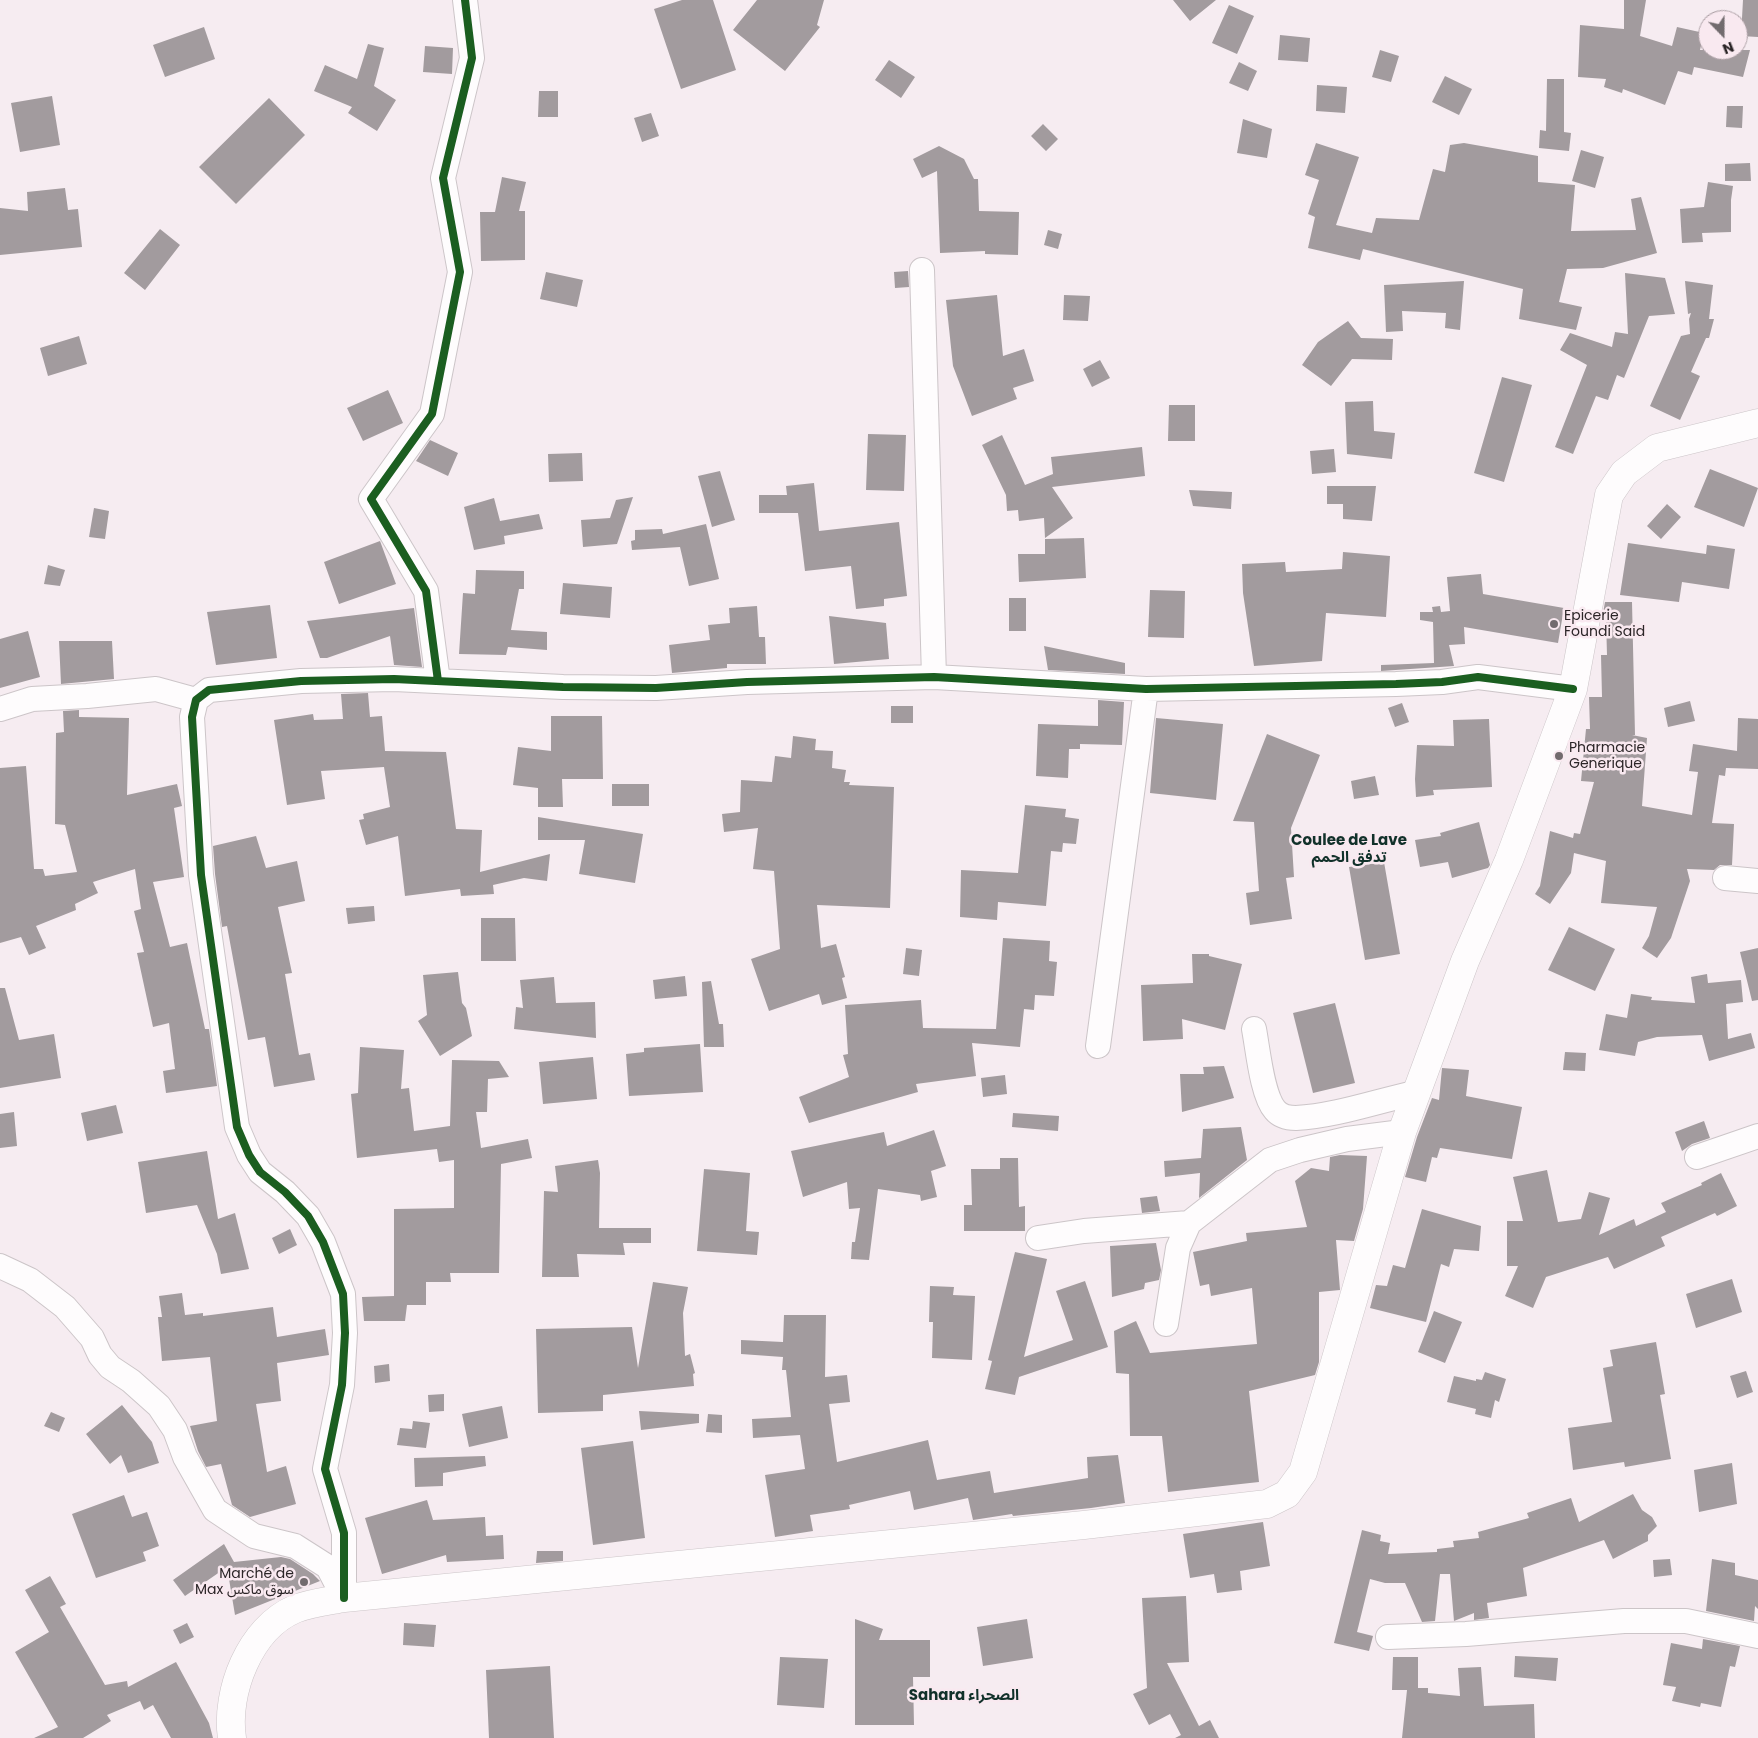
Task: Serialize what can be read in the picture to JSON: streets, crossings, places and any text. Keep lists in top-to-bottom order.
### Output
{
  "districts": ["Coulee de Lave تدفق الحمم", "Sahara الصحراء"],
  "places": ["Epicerie Foundi Said", "Pharmacie Generique", "Marché de Max سوق ماكس"],
  "north": "bottom"
}
